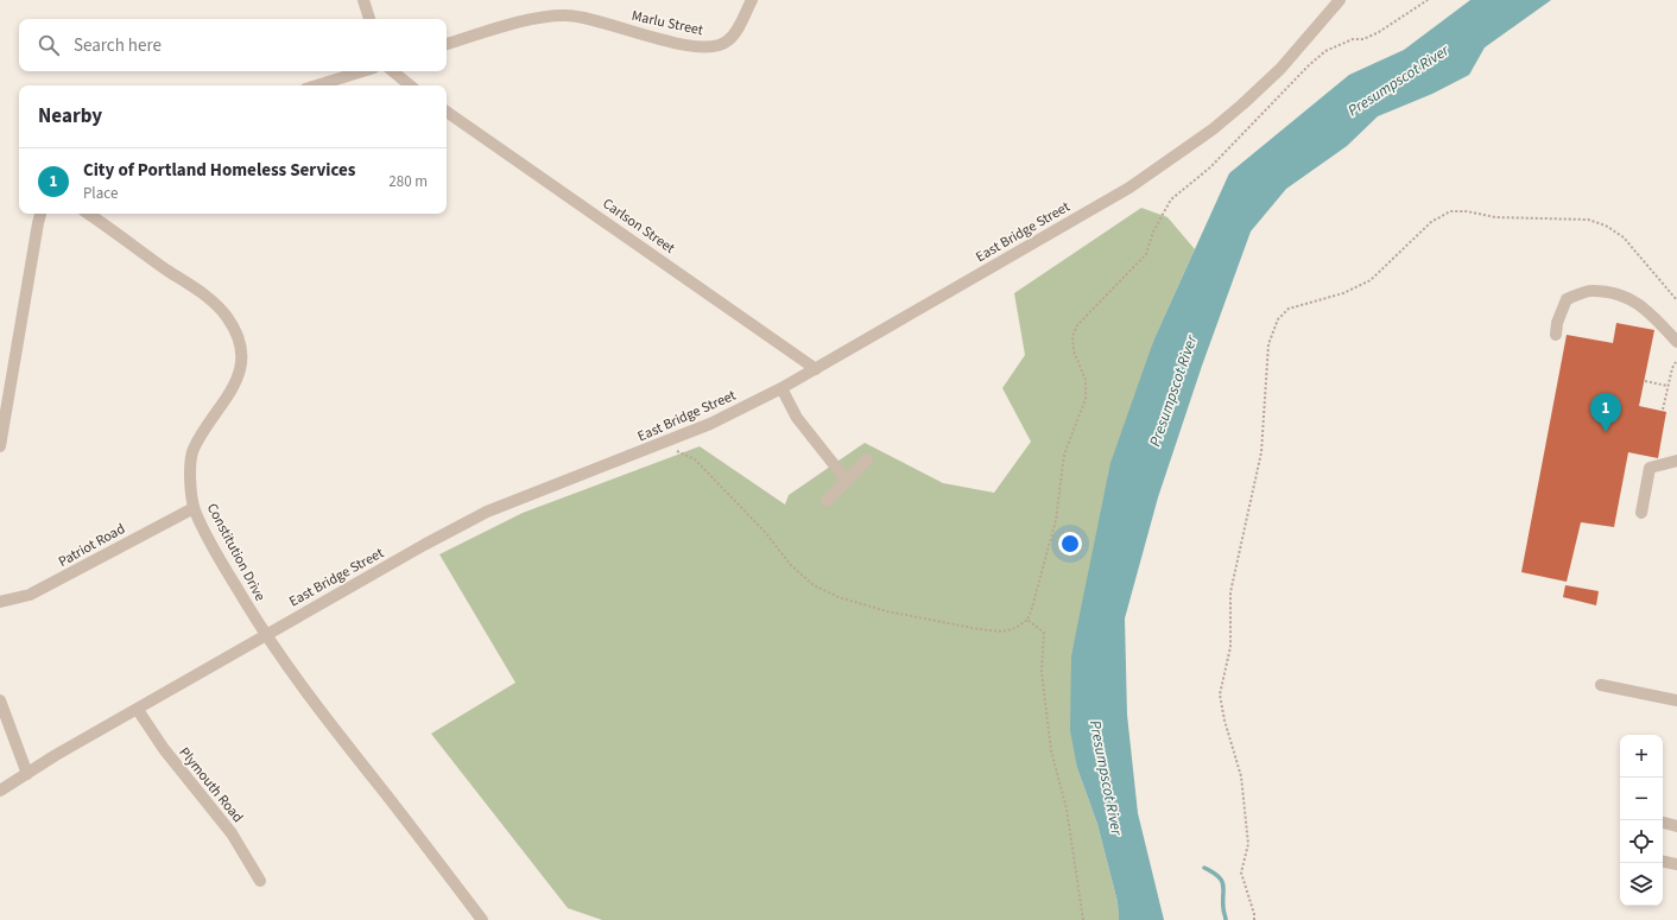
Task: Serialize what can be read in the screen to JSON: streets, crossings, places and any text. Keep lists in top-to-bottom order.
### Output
{
  "streets": {
    "street": [
      "Marlu Street",
      "Carlson Street",
      "East Bridge Street",
      "Patriot Road",
      "Constitution Drive",
      "Plymouth Road"
    ]
  },
  "crossings": [
    ["Carlson Street", "East Bridge Street"],
    ["East Bridge Street", "Constitution Drive"],
    ["East Bridge Street", "Plymouth Road"],
    ["Patriot Road", "Constitution Drive"]
  ],
  "water": ["Presumpscot River"],
  "page": {
    "search": "Search here",
    "heading": "Nearby",
    "list": [
      {
        "mark": "1",
        "name": "City of Portland Homeless Services",
        "note": "Place",
        "value": "280 m"
      }
    ],
    "pins": "1",
    "map_buttons": ["+", "−"]
  }
}
